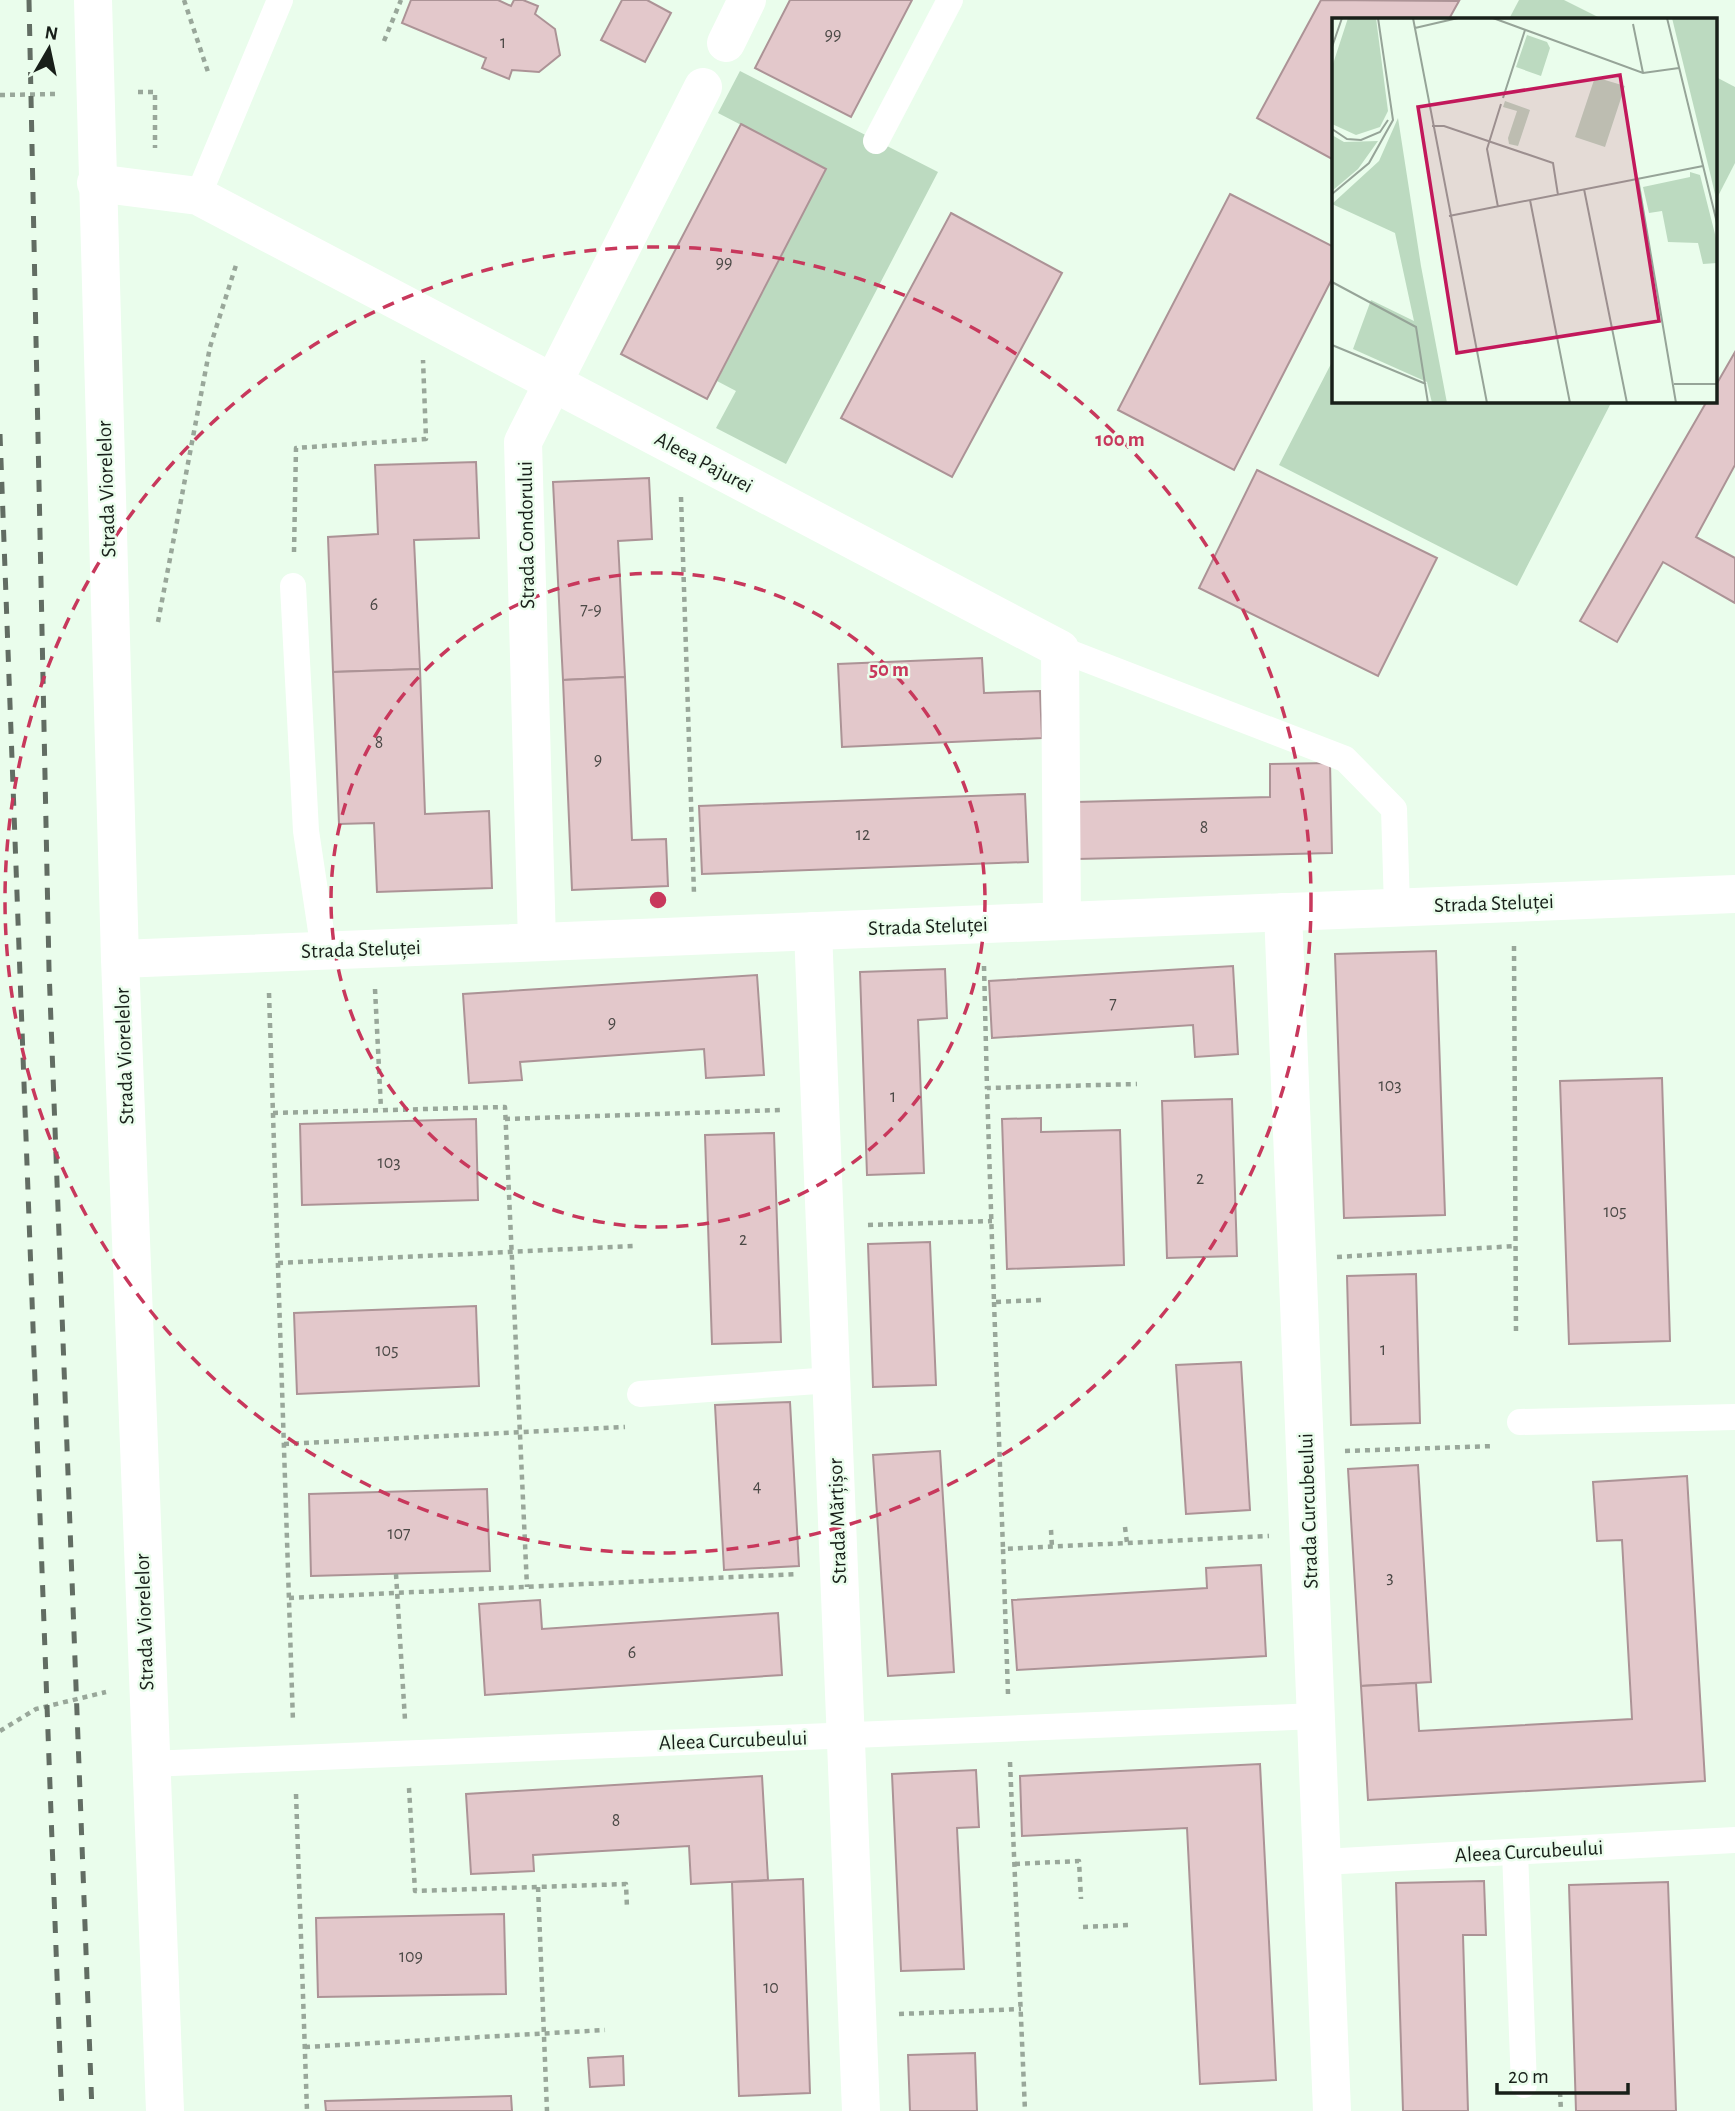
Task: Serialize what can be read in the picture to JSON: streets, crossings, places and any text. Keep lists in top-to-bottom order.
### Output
{
  "streets": {
    "street": [
      "Aleea Pajurei",
      "Strada Viorelelor",
      "Strada Condorului",
      "Strada Steluței",
      "Strada Curcubeului",
      "Strada Mărțișor"
    ],
    "lane": ["Aleea Curcubeului"]
  },
  "crossings": [
    ["Aleea Pajurei", "Strada Viorelelor"],
    ["Aleea Pajurei", "Strada Condorului"],
    ["Strada Viorelelor", "Strada Steluței"],
    ["Strada Viorelelor", "Aleea Curcubeului"],
    ["Strada Condorului", "Strada Steluței"],
    ["Strada Steluței", "Strada Curcubeului"],
    ["Strada Steluței", "Strada Mărțișor"],
    ["Strada Curcubeului", "Aleea Curcubeului"],
    ["Strada Mărțișor", "Aleea Curcubeului"]
  ],
  "house_numbers": [
    "99",
    "1",
    "99",
    "6",
    "7-9",
    "8",
    "9",
    "8",
    "12",
    "7",
    "9",
    "103",
    "1",
    "103",
    "2",
    "105",
    "2",
    "1",
    "105",
    "4",
    "107",
    "3",
    "6",
    "8",
    "109",
    "10"
  ],
  "scale_bar": "20 m",
  "north": "top",
  "rings": ["100 m", "50 m"]
}
